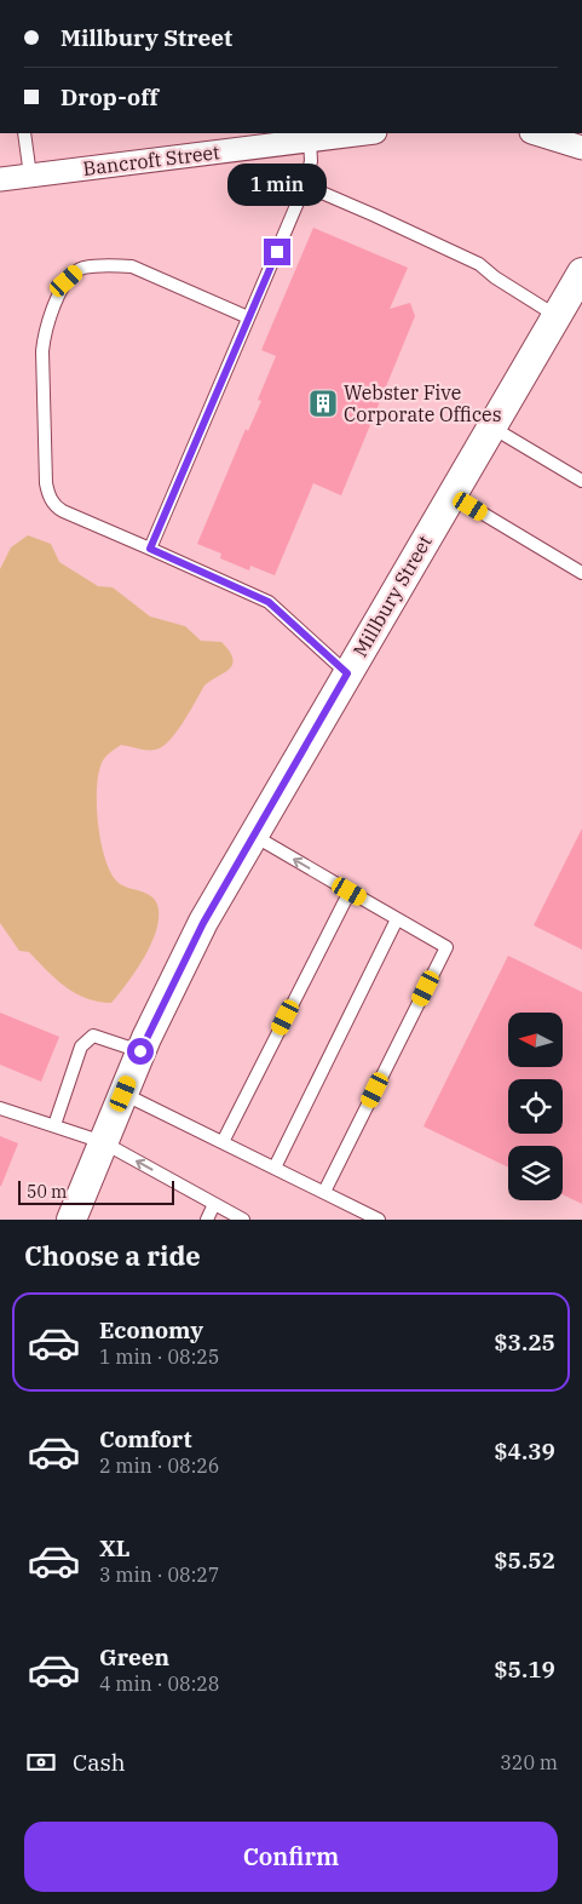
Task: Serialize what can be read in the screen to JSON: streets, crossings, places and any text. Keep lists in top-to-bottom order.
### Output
{
  "streets": {
    "street": ["Bancroft Street", "Millbury Street"]
  },
  "places": {
    "building": ["Webster Five Corporate Offices"]
  },
  "scale_bar": "50 m",
  "north": "left",
  "page": {
    "banner": ["Millbury Street", "Drop-off"],
    "bubble": "1 min",
    "scale": "50 m",
    "heading": "Choose a ride",
    "list": [
      {
        "name": "Economy",
        "note": "1 min · 08:25",
        "value": "$3.25"
      },
      {
        "name": "Comfort",
        "note": "2 min · 08:26",
        "value": "$4.39"
      },
      {
        "name": "XL",
        "note": "3 min · 08:27",
        "value": "$5.52"
      },
      {
        "name": "Green",
        "note": "4 min · 08:28",
        "value": "$5.19"
      }
    ],
    "pay": ["Cash", "320 m"],
    "buttons": "Confirm"
  }
}
